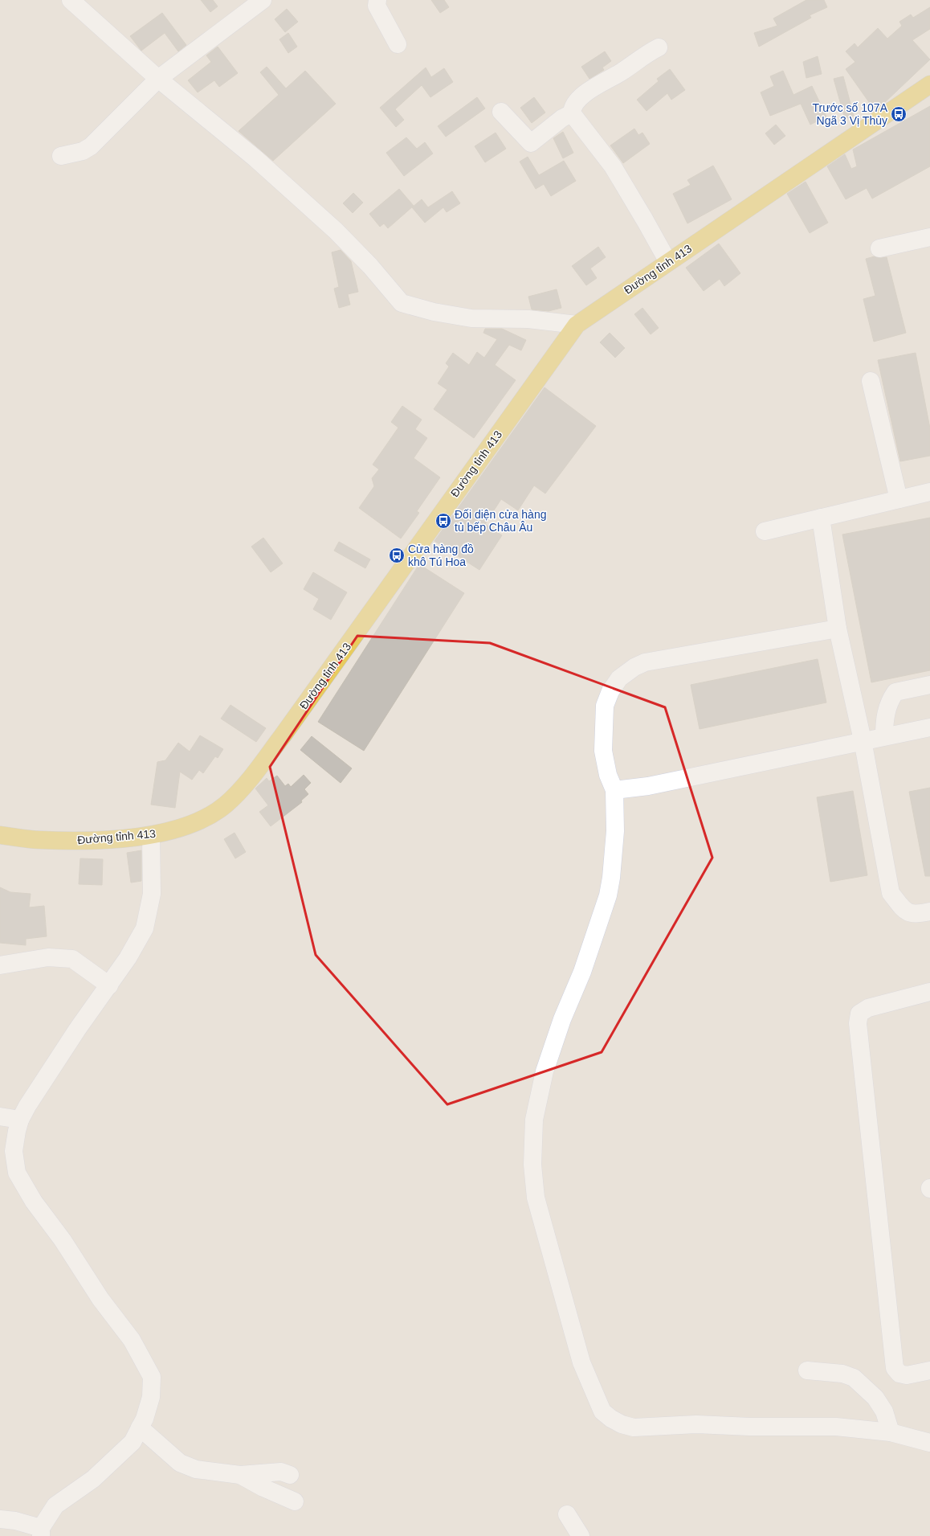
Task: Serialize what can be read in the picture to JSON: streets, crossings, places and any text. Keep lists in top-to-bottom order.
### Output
{
  "streets": {
    "main road": ["Đường tỉnh 413"]
  },
  "places": {
    "bus stop": ["Trước số 107A Ngã 3 Vị Thủy", "Đối diện cửa hàng tủ bếp Châu Âu", "Cửa hàng đồ khô Tú Hoa"]
  }
}
